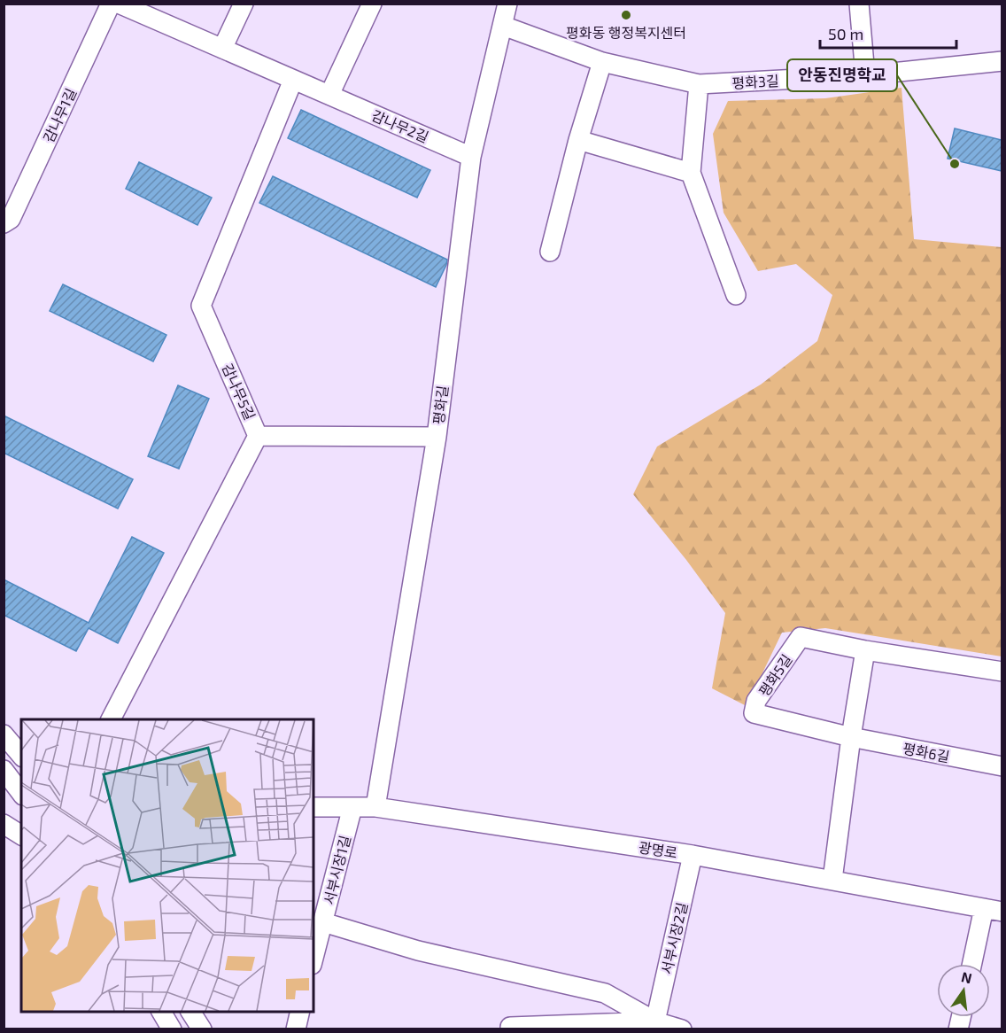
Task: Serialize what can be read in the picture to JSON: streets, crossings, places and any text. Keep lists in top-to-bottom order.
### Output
{
  "streets": {
    "street": [
      "평화3길",
      "감나무1길",
      "감나무2길",
      "감나무5길",
      "평화길",
      "평화5길",
      "평화6길",
      "광명로",
      "서부시장1길",
      "서부시장2길"
    ]
  },
  "crossings": [
    ["평화3길", "평화길"],
    ["감나무2길", "감나무5길"],
    ["감나무2길", "평화길"],
    ["평화길", "광명로"],
    ["평화5길", "평화6길"],
    ["광명로", "서부시장1길"],
    ["광명로", "서부시장2길"]
  ],
  "places": ["평화동 행정복지센터", "안동진명학교"],
  "scale_bar": "50 m",
  "north": "top"
}
